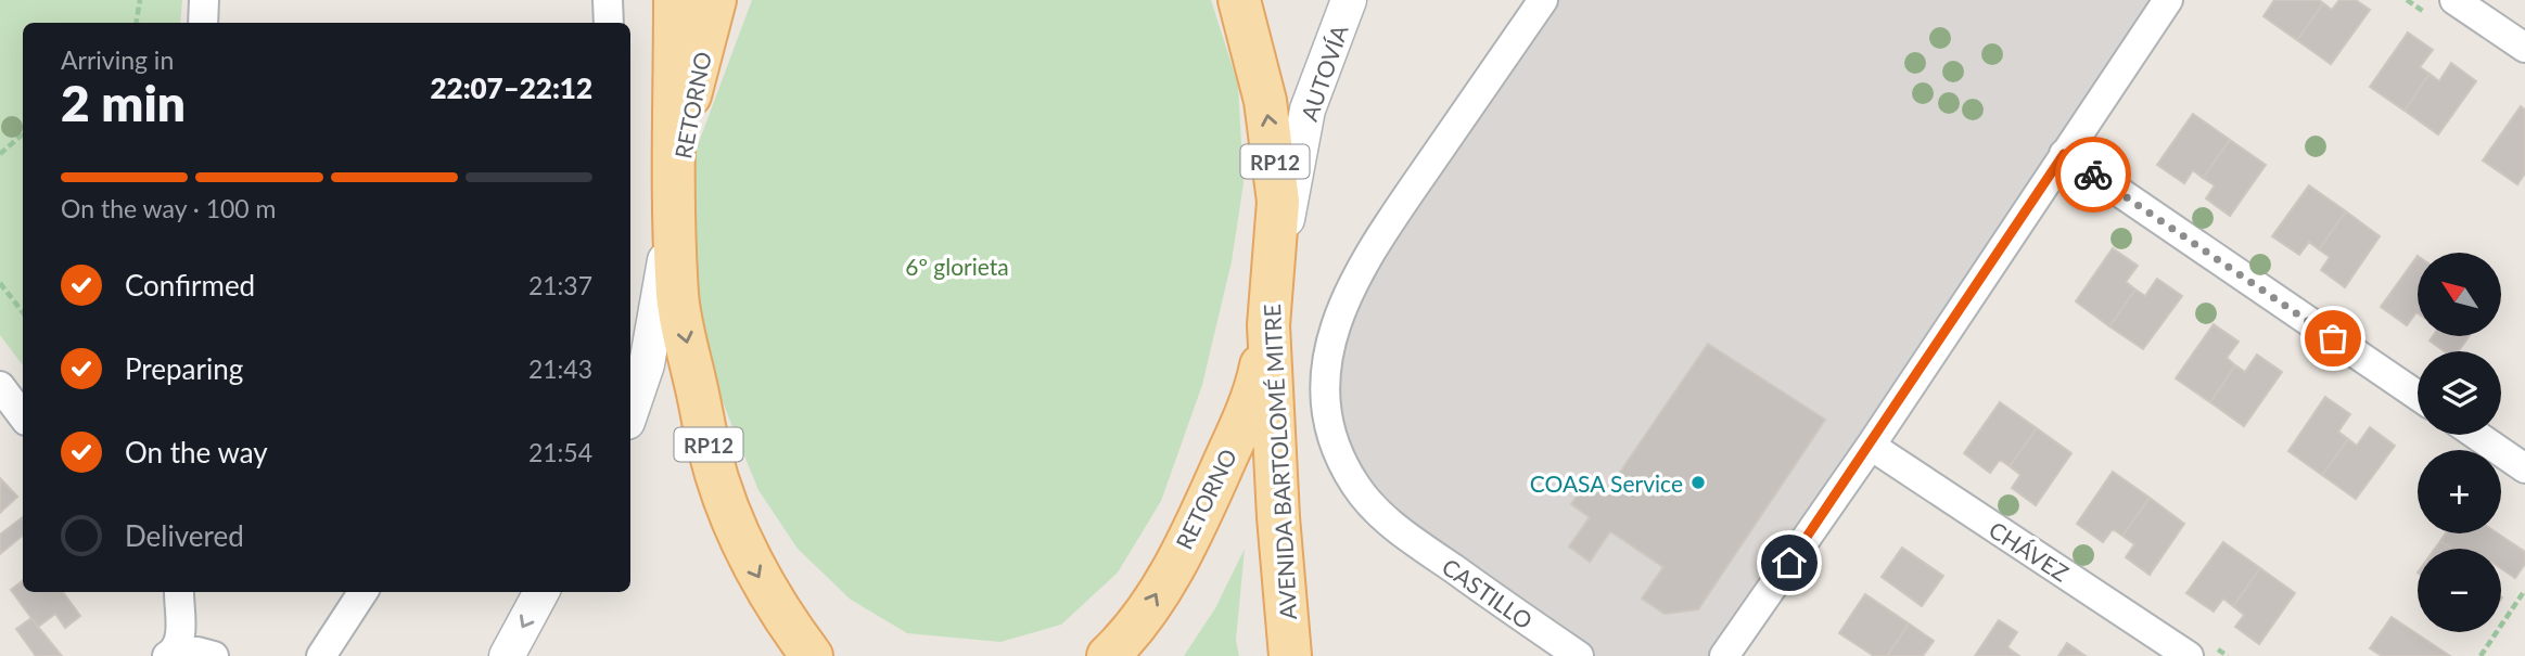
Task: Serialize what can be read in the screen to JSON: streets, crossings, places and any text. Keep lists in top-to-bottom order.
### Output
{
  "streets": {
    "main road": ["RETORNO", "RP12", "AVENIDA BARTOLOMÉ MITRE"],
    "street": ["AUTOVÍA", "CHÁVEZ", "CASTILLO"]
  },
  "crossings": [
    ["AUTOVÍA", "RETORNO"],
    ["AUTOVÍA", "AVENIDA BARTOLOMÉ MITRE"],
    ["RETORNO", "RP12"],
    ["RETORNO", "AVENIDA BARTOLOMÉ MITRE"]
  ],
  "one_way": ["RETORNO", "AVENIDA BARTOLOMÉ MITRE"],
  "parks": ["6º glorieta"],
  "places": ["COASA Service"],
  "north": "top left",
  "page": {
    "heading": ["2 min", "Arriving in", "22:07–22:12"],
    "bar": "On the way · 100 m",
    "list": [
      ["Confirmed", "21:37"],
      ["Preparing", "21:43"],
      ["On the way", "21:54"],
      "Delivered"
    ],
    "map_buttons": ["+", "−"]
  }
}
